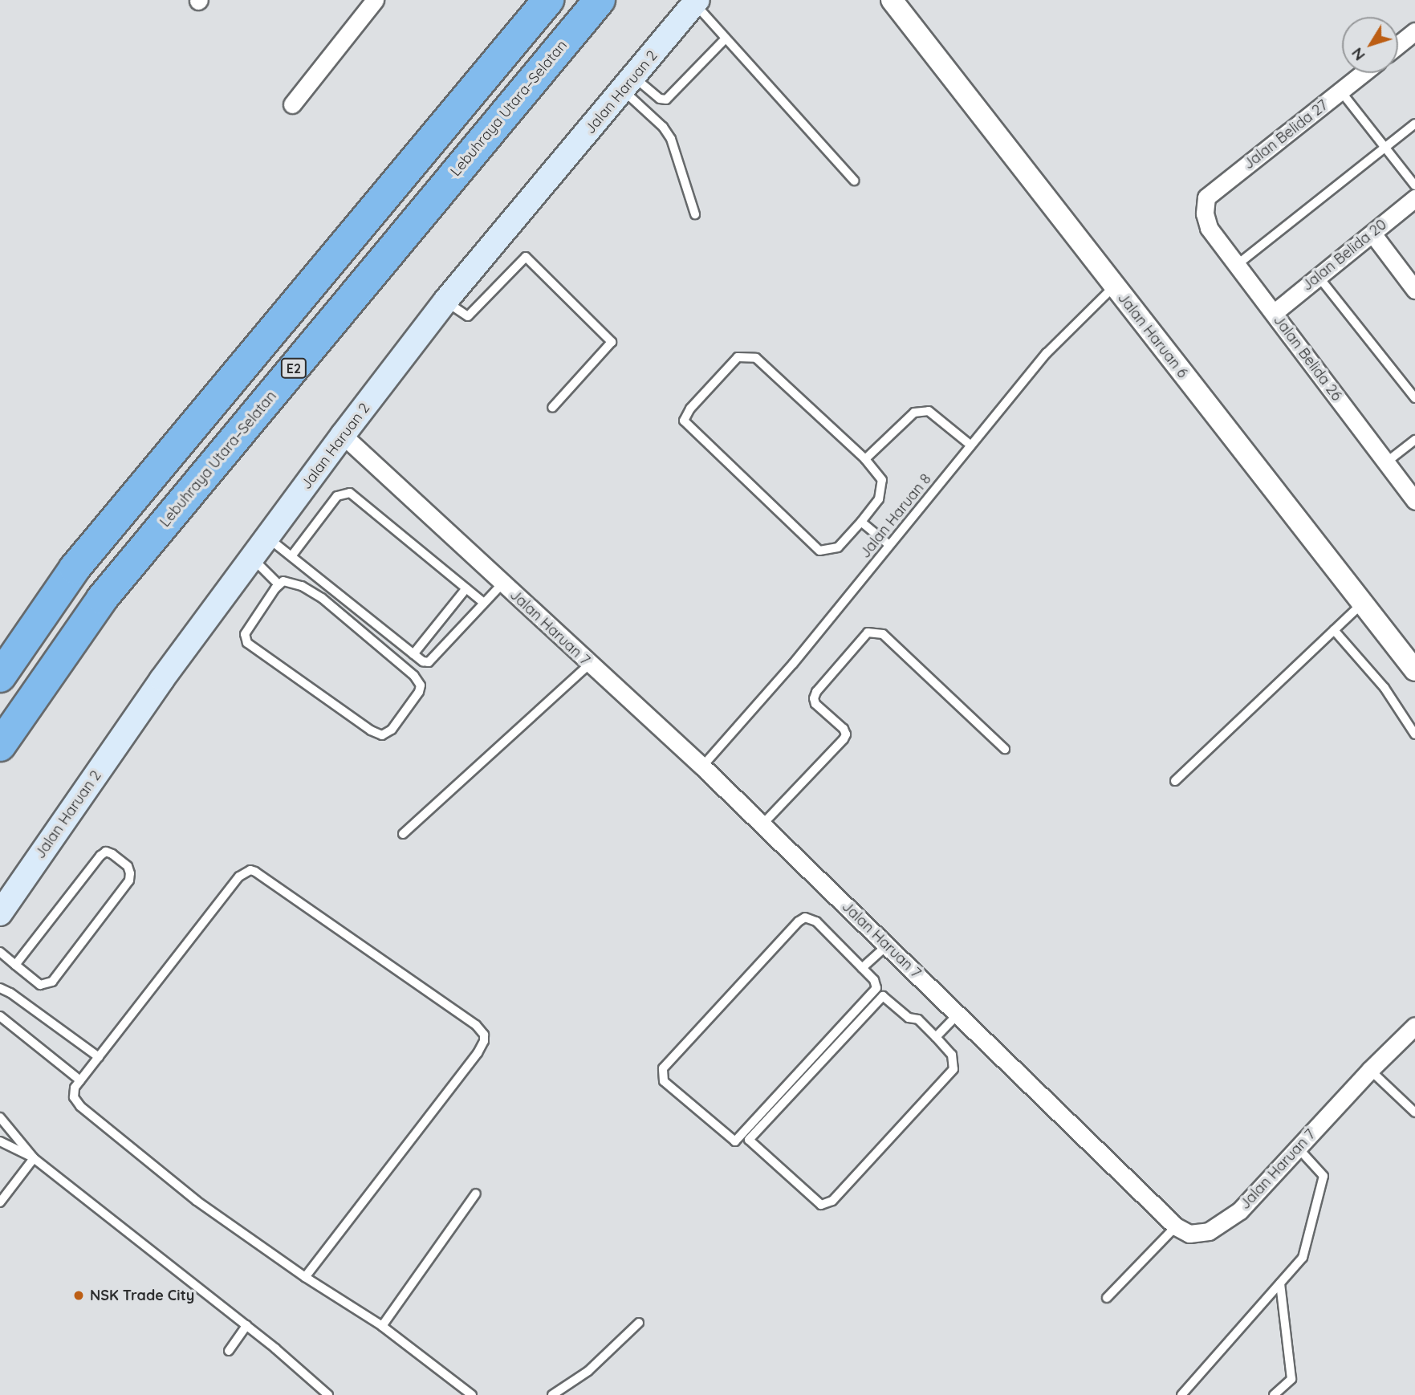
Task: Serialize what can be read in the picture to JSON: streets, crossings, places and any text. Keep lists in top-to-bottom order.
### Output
{
  "streets": {
    "highway": ["Lebuhraya Utara–Selatan", "E2"],
    "main road": ["Jalan Haruan 2"],
    "street": [
      "Jalan Belida 27",
      "Jalan Belida 20",
      "Jalan Haruan 6",
      "Jalan Belida 26",
      "Jalan Haruan 7"
    ],
    "lane": ["Jalan Haruan 8"]
  },
  "crossings": [
    ["Jalan Haruan 2", "Jalan Haruan 7"],
    ["Jalan Belida 27", "Jalan Belida 26"],
    ["Jalan Belida 20", "Jalan Belida 26"],
    ["Jalan Haruan 6", "Jalan Haruan 8"],
    ["Jalan Haruan 8", "Jalan Haruan 7"]
  ],
  "places": ["NSK Trade City"],
  "north": "bottom left"
}
